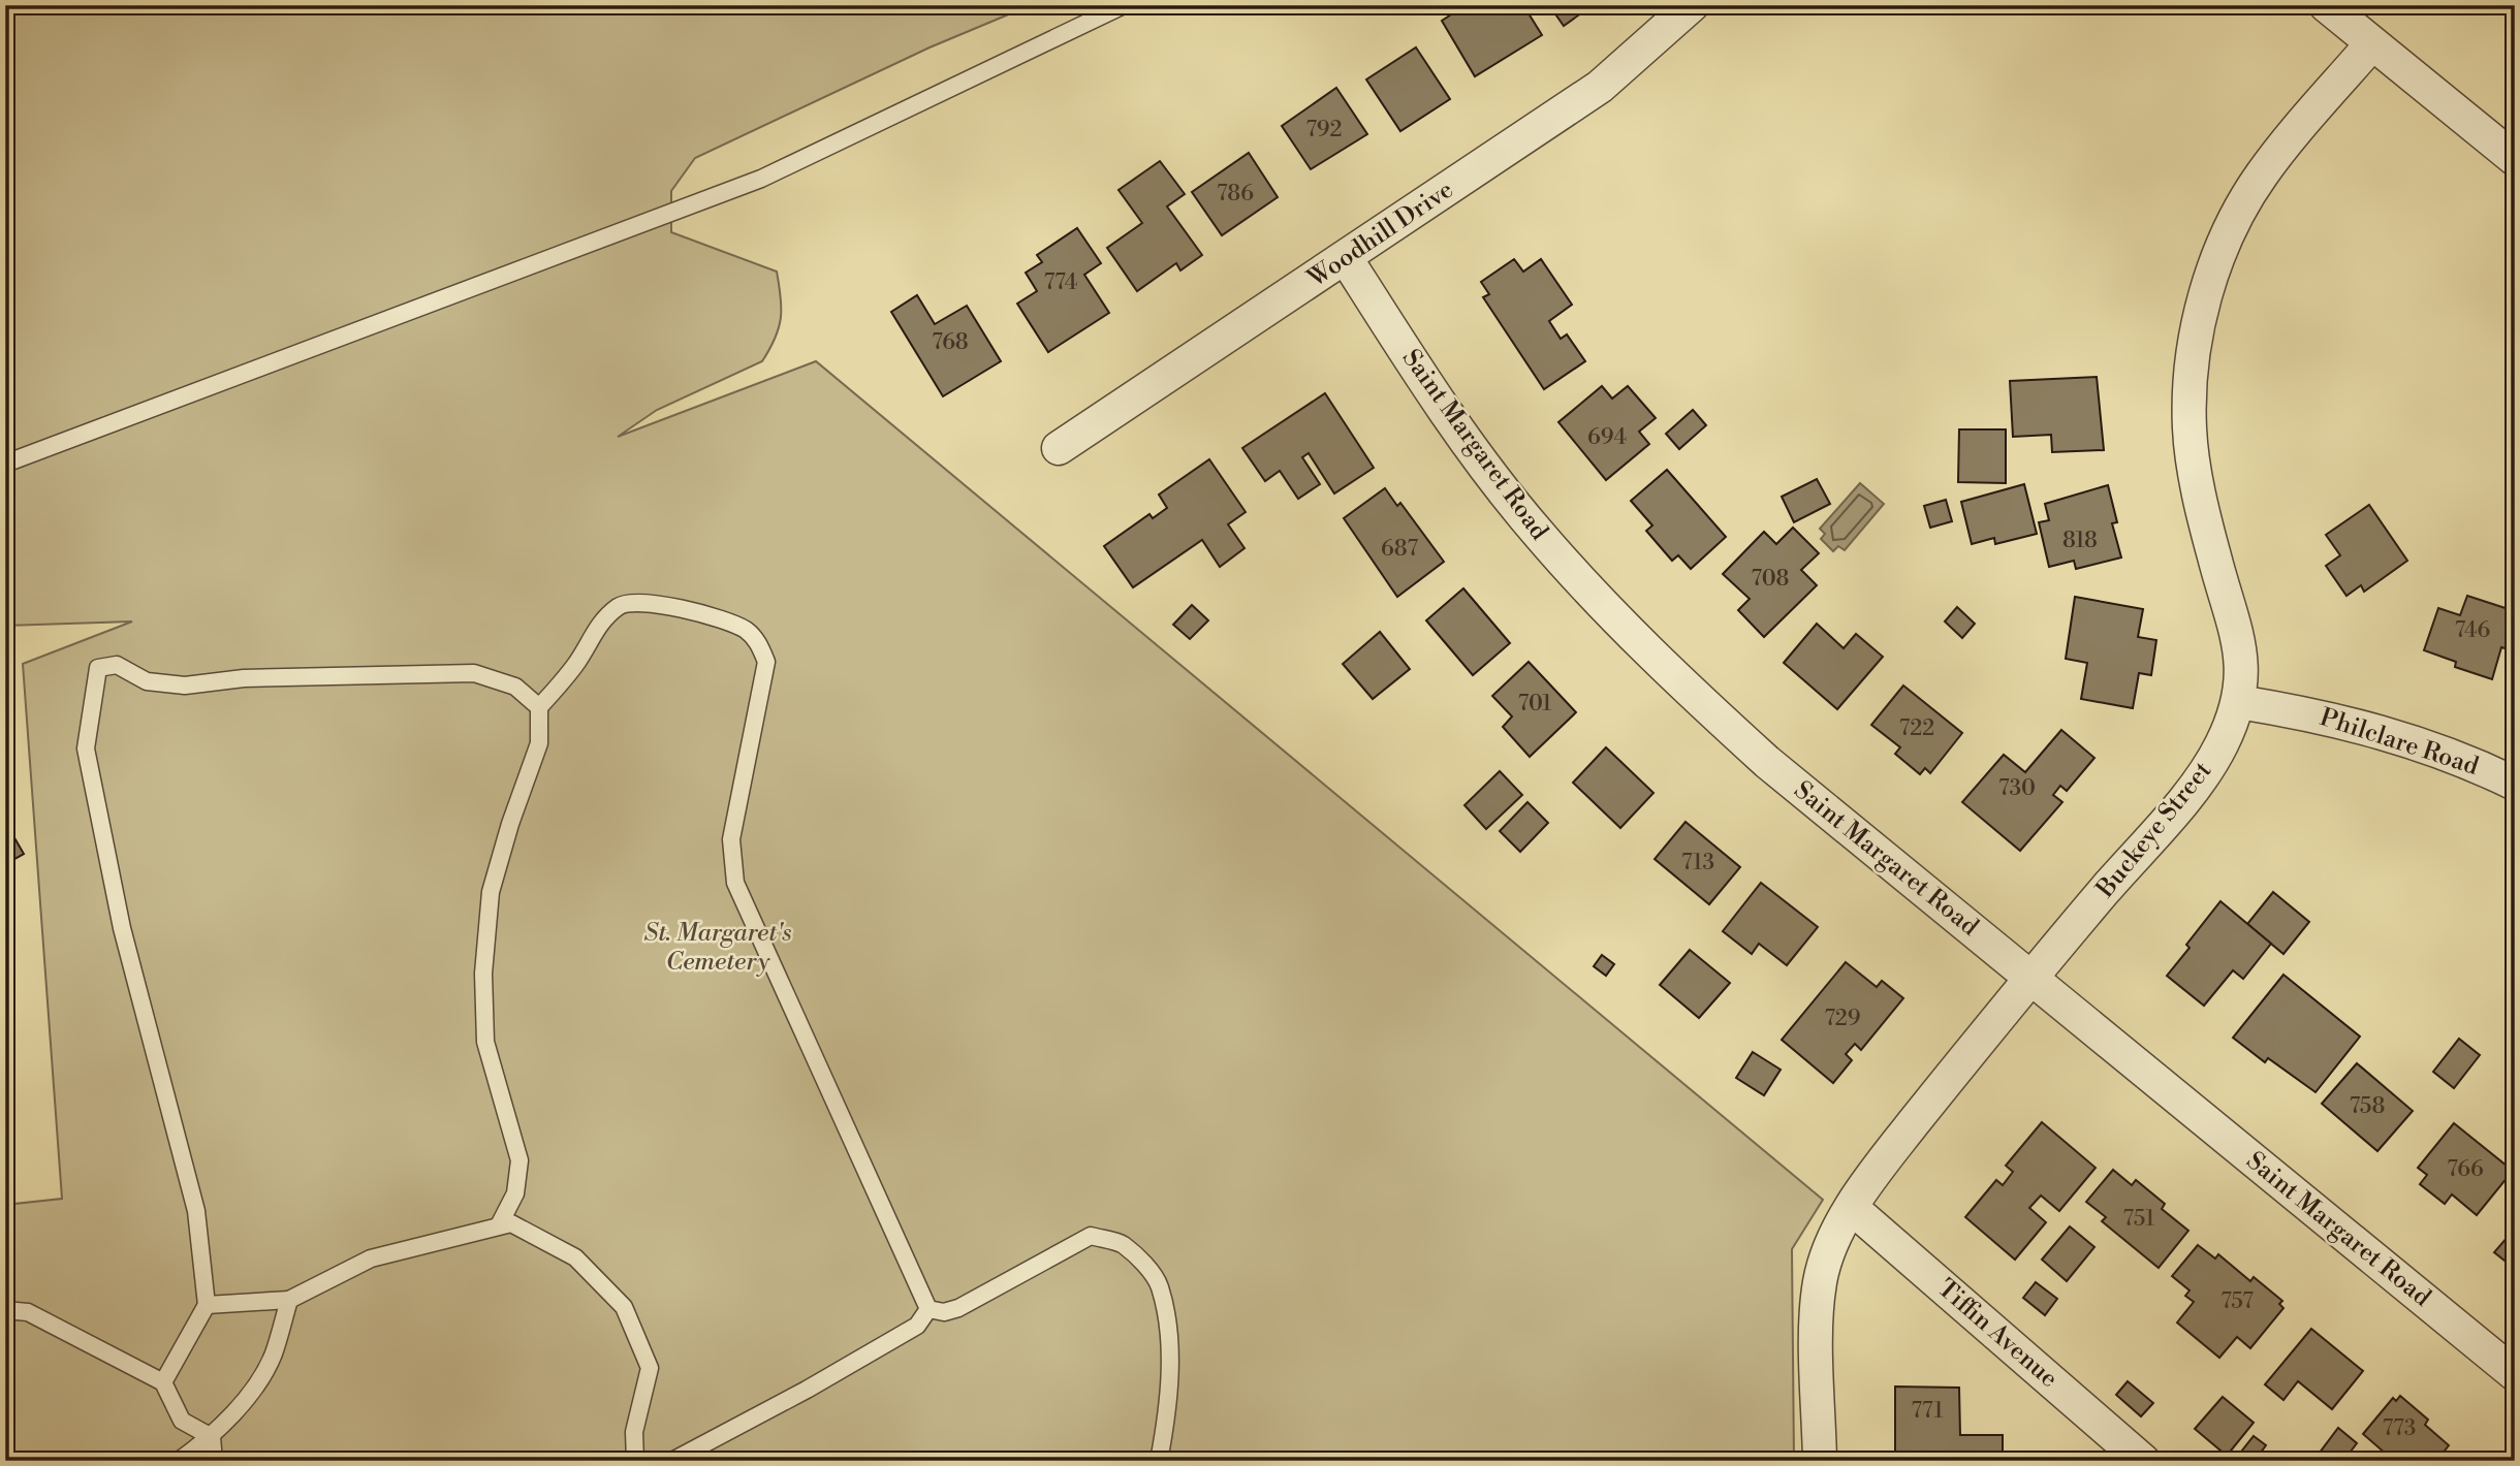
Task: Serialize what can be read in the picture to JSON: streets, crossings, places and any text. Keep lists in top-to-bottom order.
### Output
{
  "streets": {
    "street": [
      "Woodhill Drive",
      "Saint Margaret Road",
      "Philclare Road",
      "Buckeye Street",
      "Tiffin Avenue"
    ]
  },
  "crossings": [
    ["Woodhill Drive", "Saint Margaret Road"],
    ["Saint Margaret Road", "Buckeye Street"],
    ["Philclare Road", "Buckeye Street"],
    ["Buckeye Street", "Tiffin Avenue"]
  ],
  "parks": ["St. Margaret's Cemetery"],
  "house_numbers": [
    "792",
    "786",
    "774",
    "768",
    "694",
    "818",
    "687",
    "708",
    "746",
    "701",
    "722",
    "730",
    "713",
    "729",
    "758",
    "766",
    "751",
    "757",
    "771",
    "773"
  ]
}
